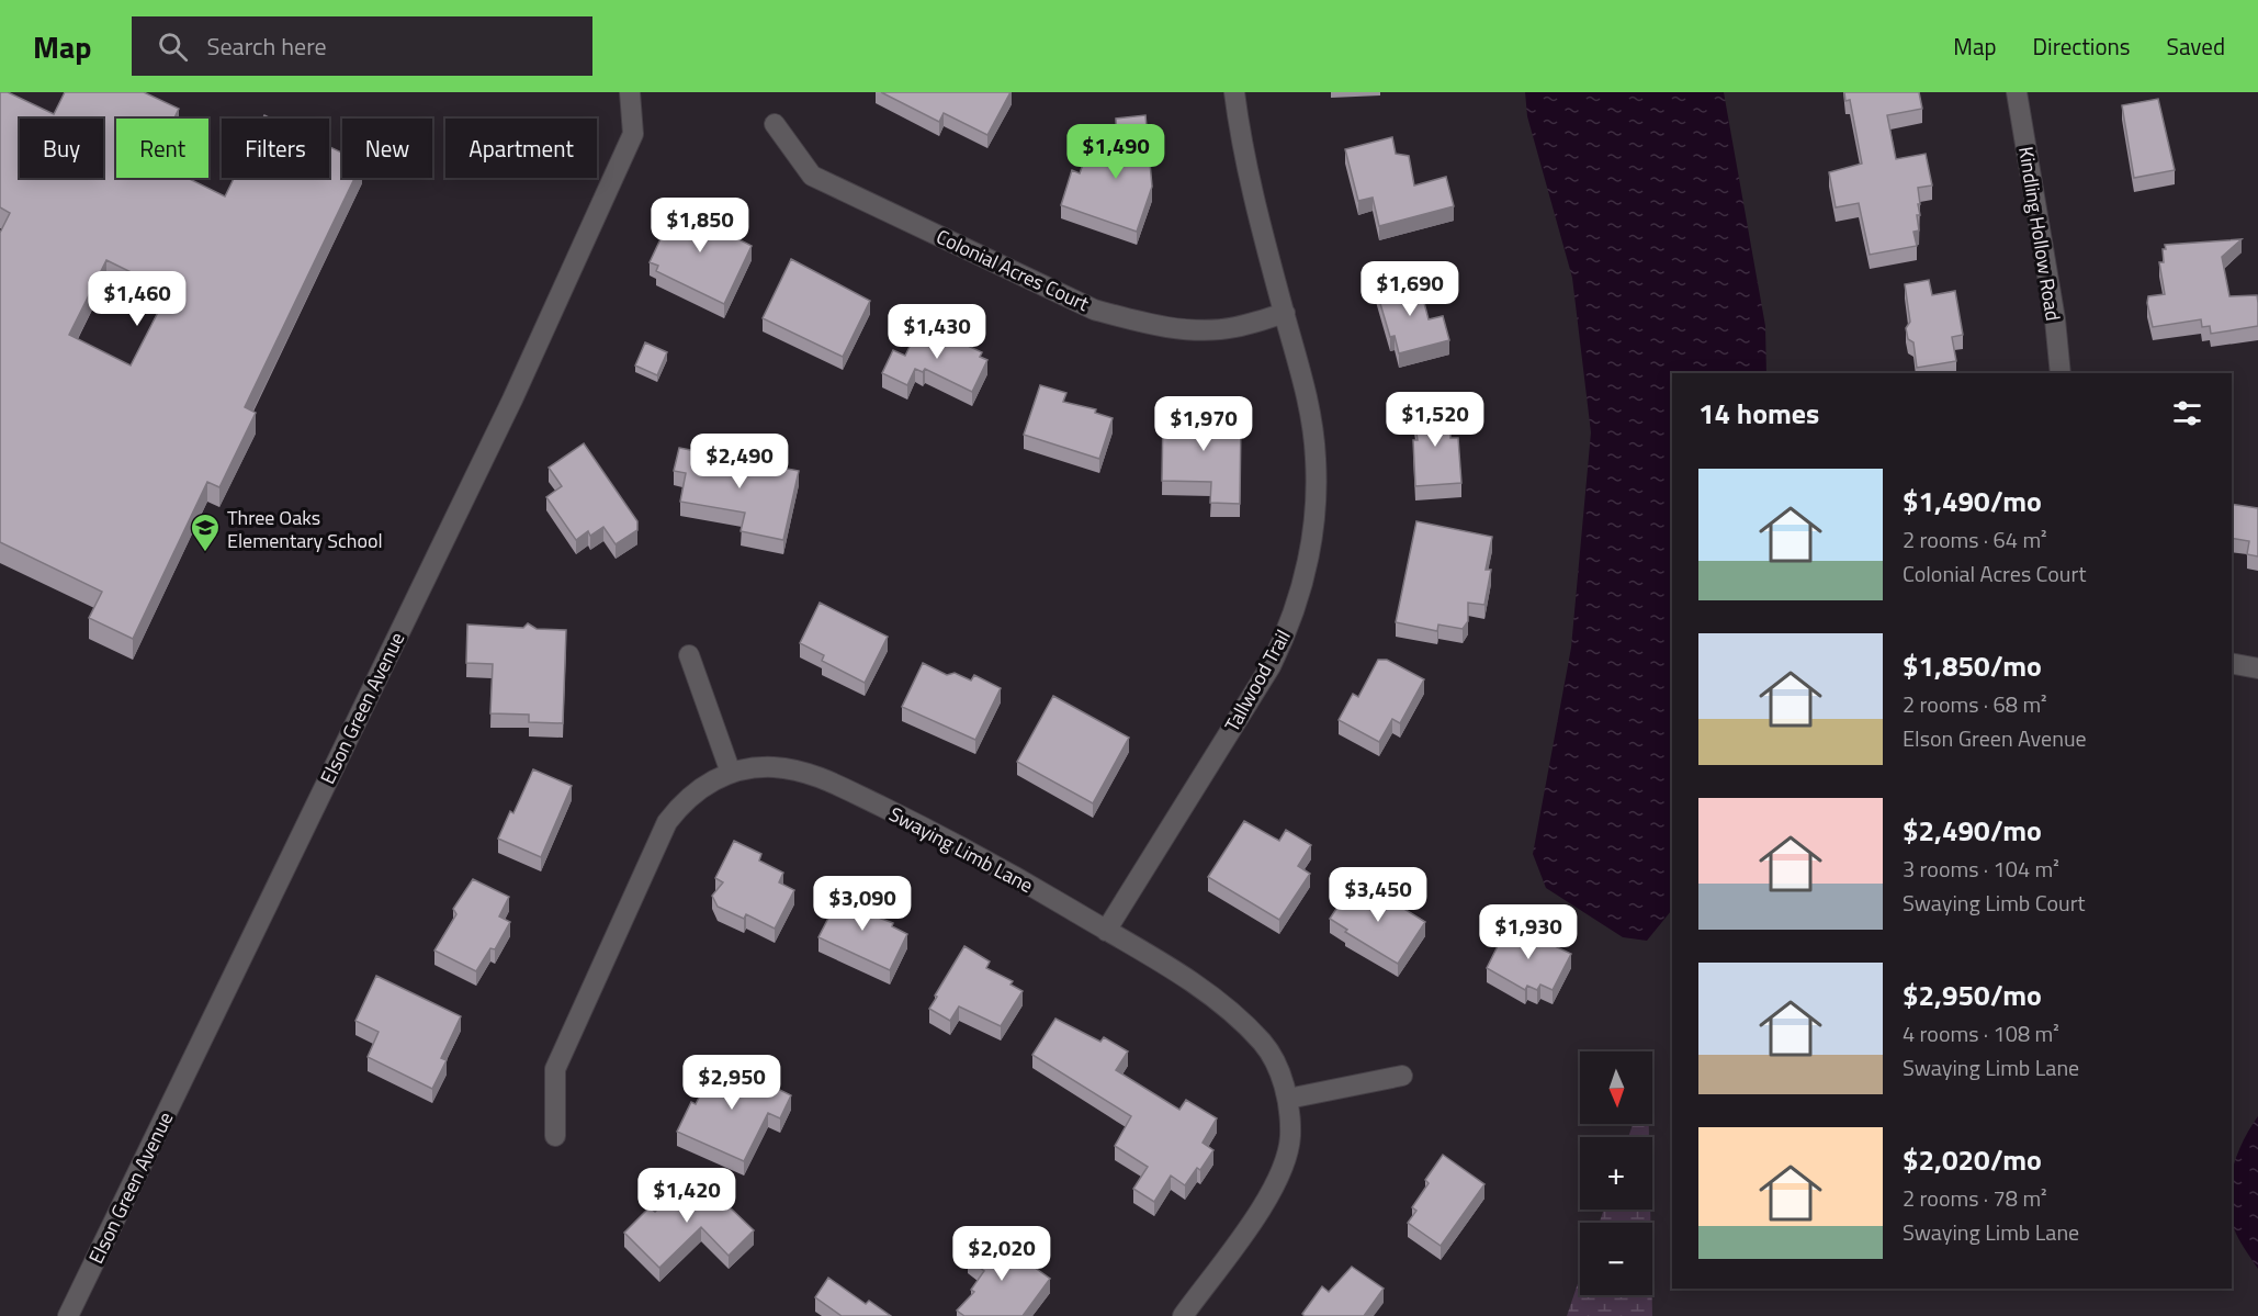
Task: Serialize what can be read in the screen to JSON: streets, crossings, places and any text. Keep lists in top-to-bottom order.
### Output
{
  "streets": {
    "street": [
      "Kindling Hollow Road",
      "Colonial Acres Court",
      "Tallwood Trail",
      "Elson Green Avenue",
      "Swaying Limb Lane"
    ]
  },
  "crossings": [
    ["Colonial Acres Court", "Tallwood Trail"],
    ["Tallwood Trail", "Swaying Limb Lane"]
  ],
  "places": {
    "school or university": ["Three Oaks Elementary School"]
  },
  "north": "bottom",
  "page": {
    "header": "Map",
    "search": "Search here",
    "nav": ["Map", "Directions", "Saved"],
    "chip": [
      "Buy",
      "Rent",
      "Filters",
      "New",
      "Apartment"
    ],
    "price": [
      "$1,490",
      "$1,850",
      "$1,690",
      "$1,460",
      "$1,430",
      "$1,520",
      "$1,970",
      "$2,490",
      "$3,450",
      "$3,090",
      "$1,930",
      "$2,950",
      "$1,420",
      "$2,020"
    ],
    "heading": "14 homes",
    "list": [
      {
        "name": "$1,490/mo",
        "note": "2 rooms · 64 m² · Colonial Acres Court"
      },
      {
        "name": "$1,850/mo",
        "note": "2 rooms · 68 m² · Elson Green Avenue"
      },
      {
        "name": "$2,490/mo",
        "note": "3 rooms · 104 m² · Swaying Limb Court"
      },
      {
        "name": "$2,950/mo",
        "note": "4 rooms · 108 m² · Swaying Limb Lane"
      },
      {
        "name": "$2,020/mo",
        "note": "2 rooms · 78 m² · Swaying Limb Lane"
      }
    ],
    "map_buttons": ["+", "−"]
  }
}
